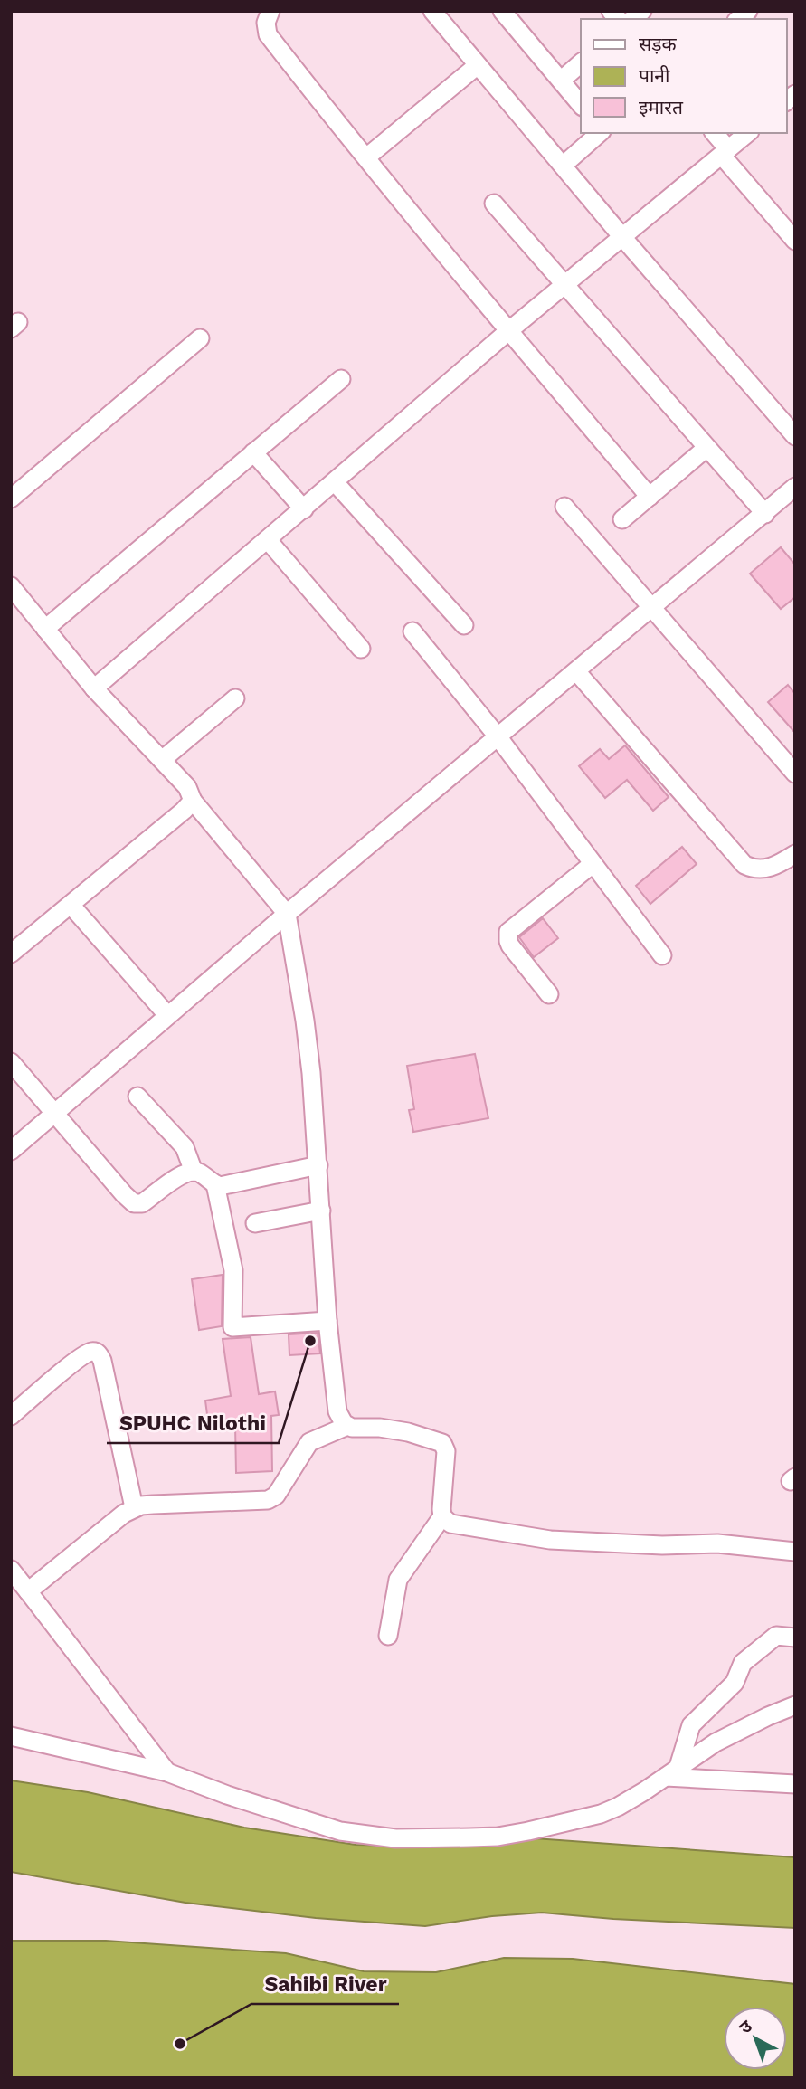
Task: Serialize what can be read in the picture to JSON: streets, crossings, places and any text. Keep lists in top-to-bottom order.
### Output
{
  "places": ["SPUHC Nilothi", "Sahibi River"],
  "legend": ["सड़क", "पानी", "इमारत"],
  "north": "top left"
}
